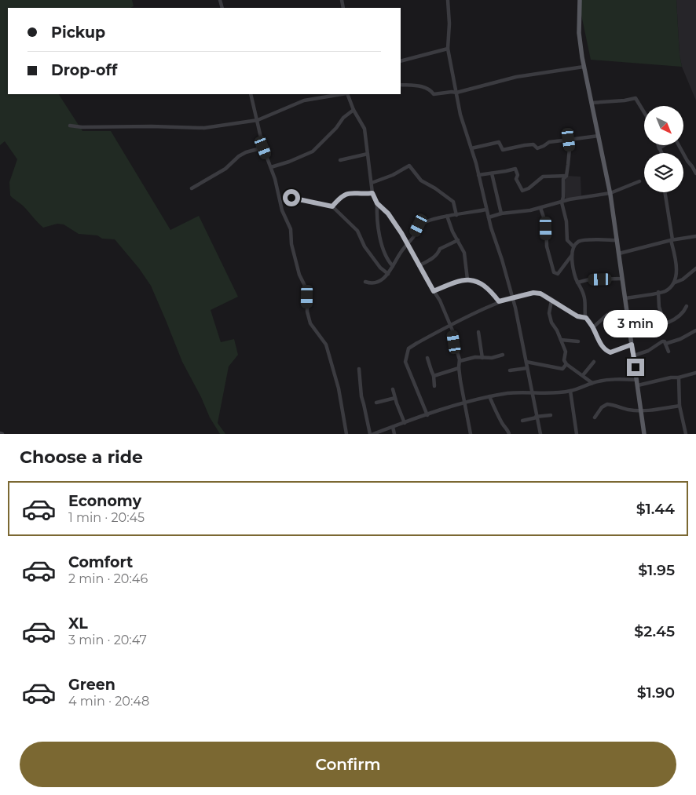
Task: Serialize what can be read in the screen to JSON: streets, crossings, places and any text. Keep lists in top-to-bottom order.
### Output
{
  "north": "bottom right",
  "page": {
    "banner": ["Pickup", "Drop-off"],
    "bubble": "3 min",
    "heading": "Choose a ride",
    "list": [
      {
        "name": "Economy",
        "note": "1 min · 20:45",
        "value": "$1.44"
      },
      {
        "name": "Comfort",
        "note": "2 min · 20:46",
        "value": "$1.95"
      },
      {
        "name": "XL",
        "note": "3 min · 20:47",
        "value": "$2.45"
      },
      {
        "name": "Green",
        "note": "4 min · 20:48",
        "value": "$1.90"
      }
    ],
    "buttons": "Confirm"
  }
}
